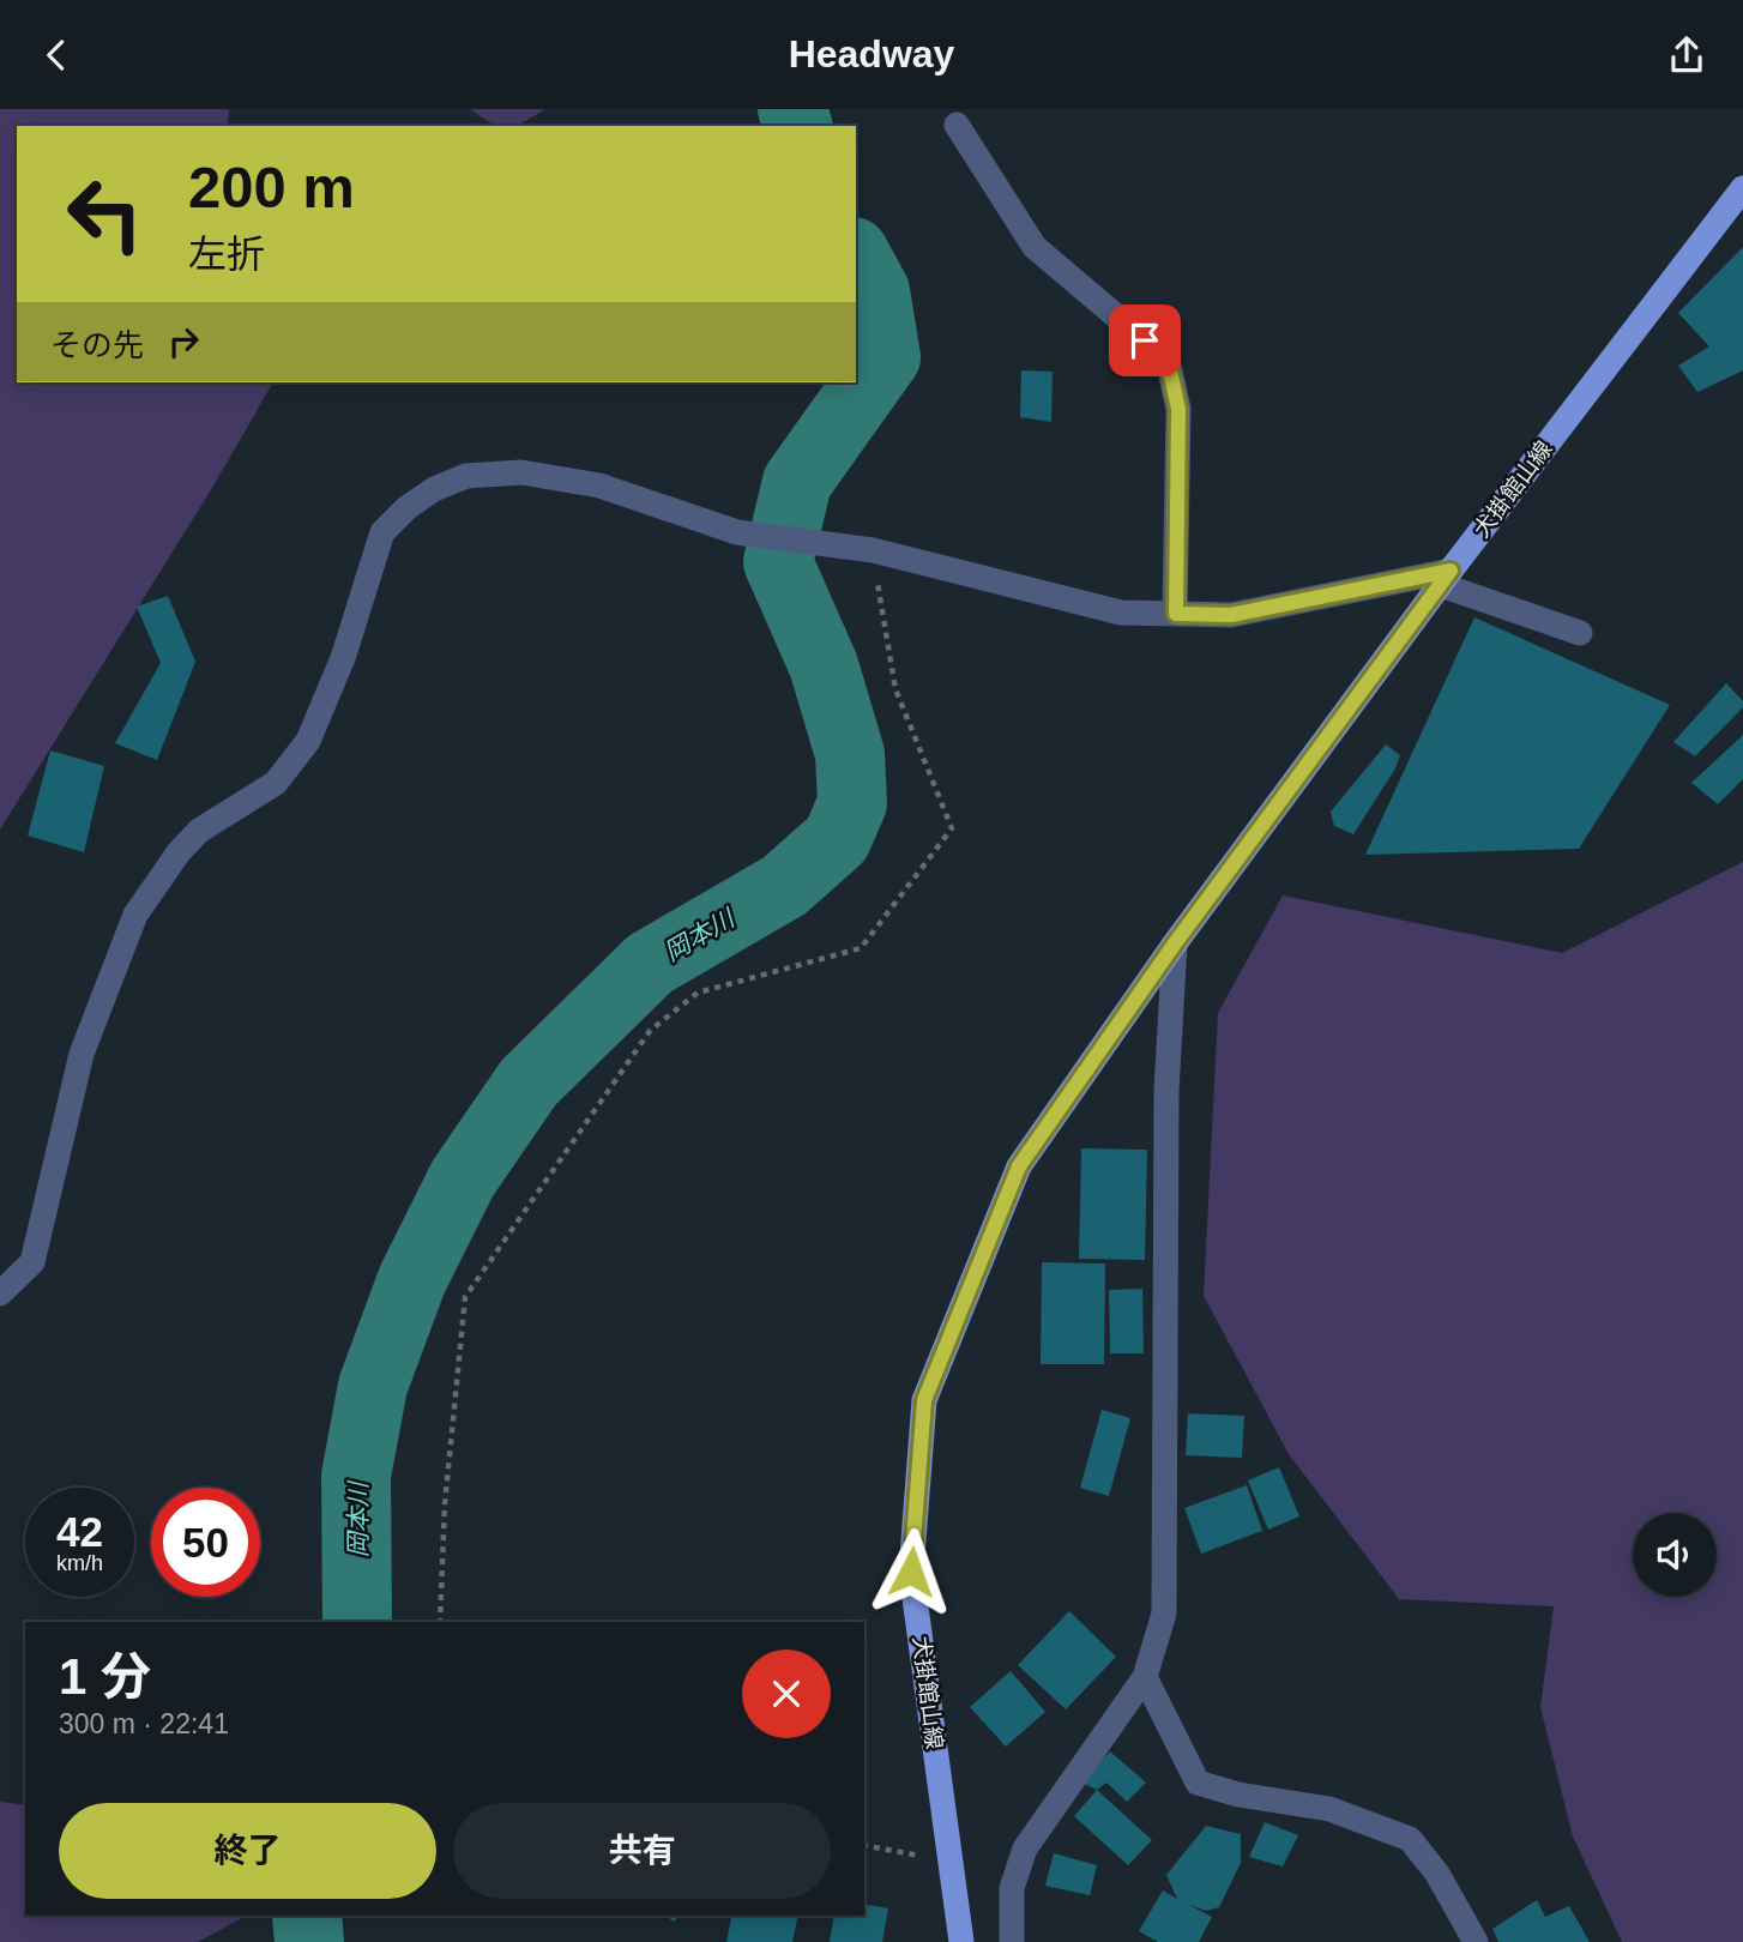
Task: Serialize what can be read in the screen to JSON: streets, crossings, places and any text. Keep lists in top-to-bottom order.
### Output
{
  "streets": {
    "main road": ["犬掛館山線"]
  },
  "water": ["岡本川"],
  "page": {
    "header": "Headway",
    "turn": ["200 m", "左折"],
    "then": "その先",
    "speed": "42 km/h",
    "limit": "50",
    "heading": ["1 分", "300 m · 22:41"],
    "buttons": ["終了", "共有"]
  }
}
